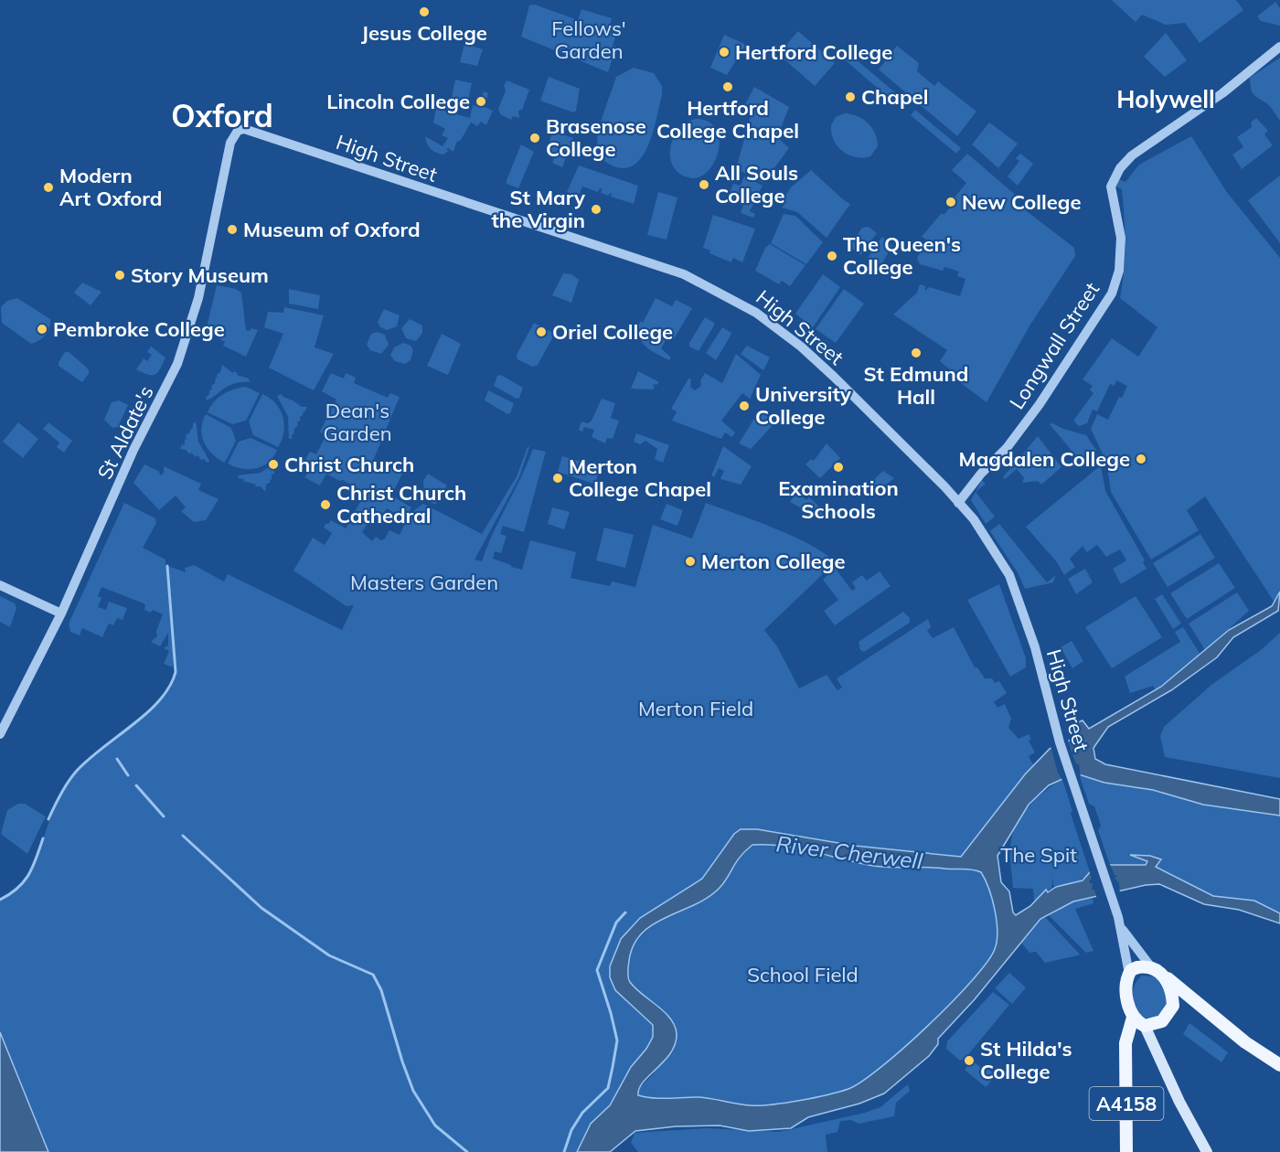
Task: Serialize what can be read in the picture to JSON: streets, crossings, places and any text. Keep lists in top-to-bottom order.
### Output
{
  "streets": {
    "main road": ["A4158"],
    "street": ["High Street", "Longwall Street", "St Aldate's"]
  },
  "crossings": [
    ["High Street", "Longwall Street"],
    ["High Street", "St Aldate's"],
    ["High Street", "A4158"]
  ],
  "districts": ["Holywell", "Oxford"],
  "water": ["River Cherwell"],
  "parks": [
    "Fellows' Garden",
    "Dean's Garden",
    "Masters Garden",
    "Merton Field",
    "The Spit",
    "School Field"
  ],
  "places": [
    "Jesus College",
    "Hertford College",
    "Hertford College Chapel",
    "Chapel",
    "Lincoln College",
    "Brasenose College",
    "All Souls College",
    "Modern Art Oxford",
    "New College",
    "St Mary the Virgin",
    "Museum of Oxford",
    "The Queen's College",
    "Story Museum",
    "Pembroke College",
    "Oriel College",
    "St Edmund Hall",
    "University College",
    "Magdalen College",
    "Christ Church",
    "Examination Schools",
    "Merton College Chapel",
    "Christ Church Cathedral",
    "Merton College",
    "St Hilda's College"
  ]
}
